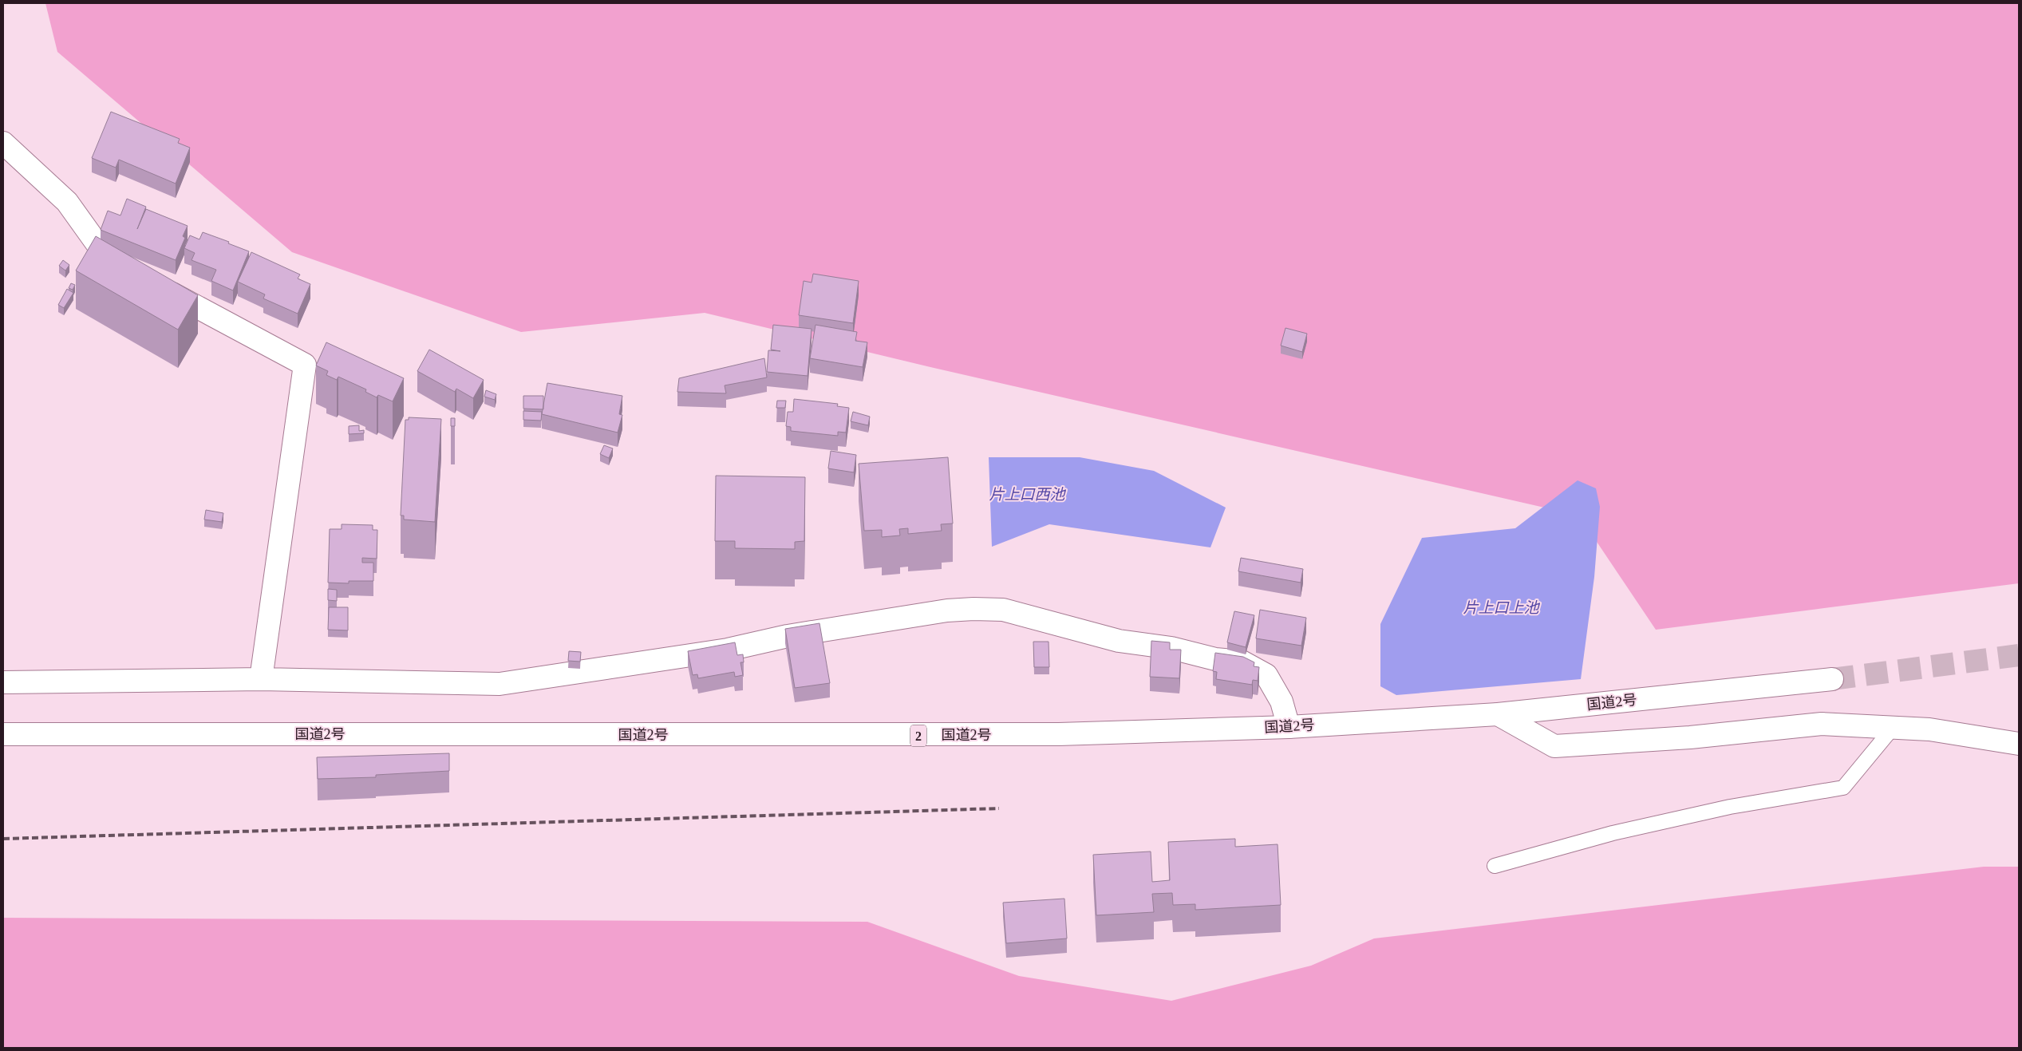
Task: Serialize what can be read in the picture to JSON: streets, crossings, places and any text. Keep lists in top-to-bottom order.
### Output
{
  "streets": {
    "main road": ["国道2号", "2"]
  },
  "water": ["片上口西池", "片上口上池"]
}
